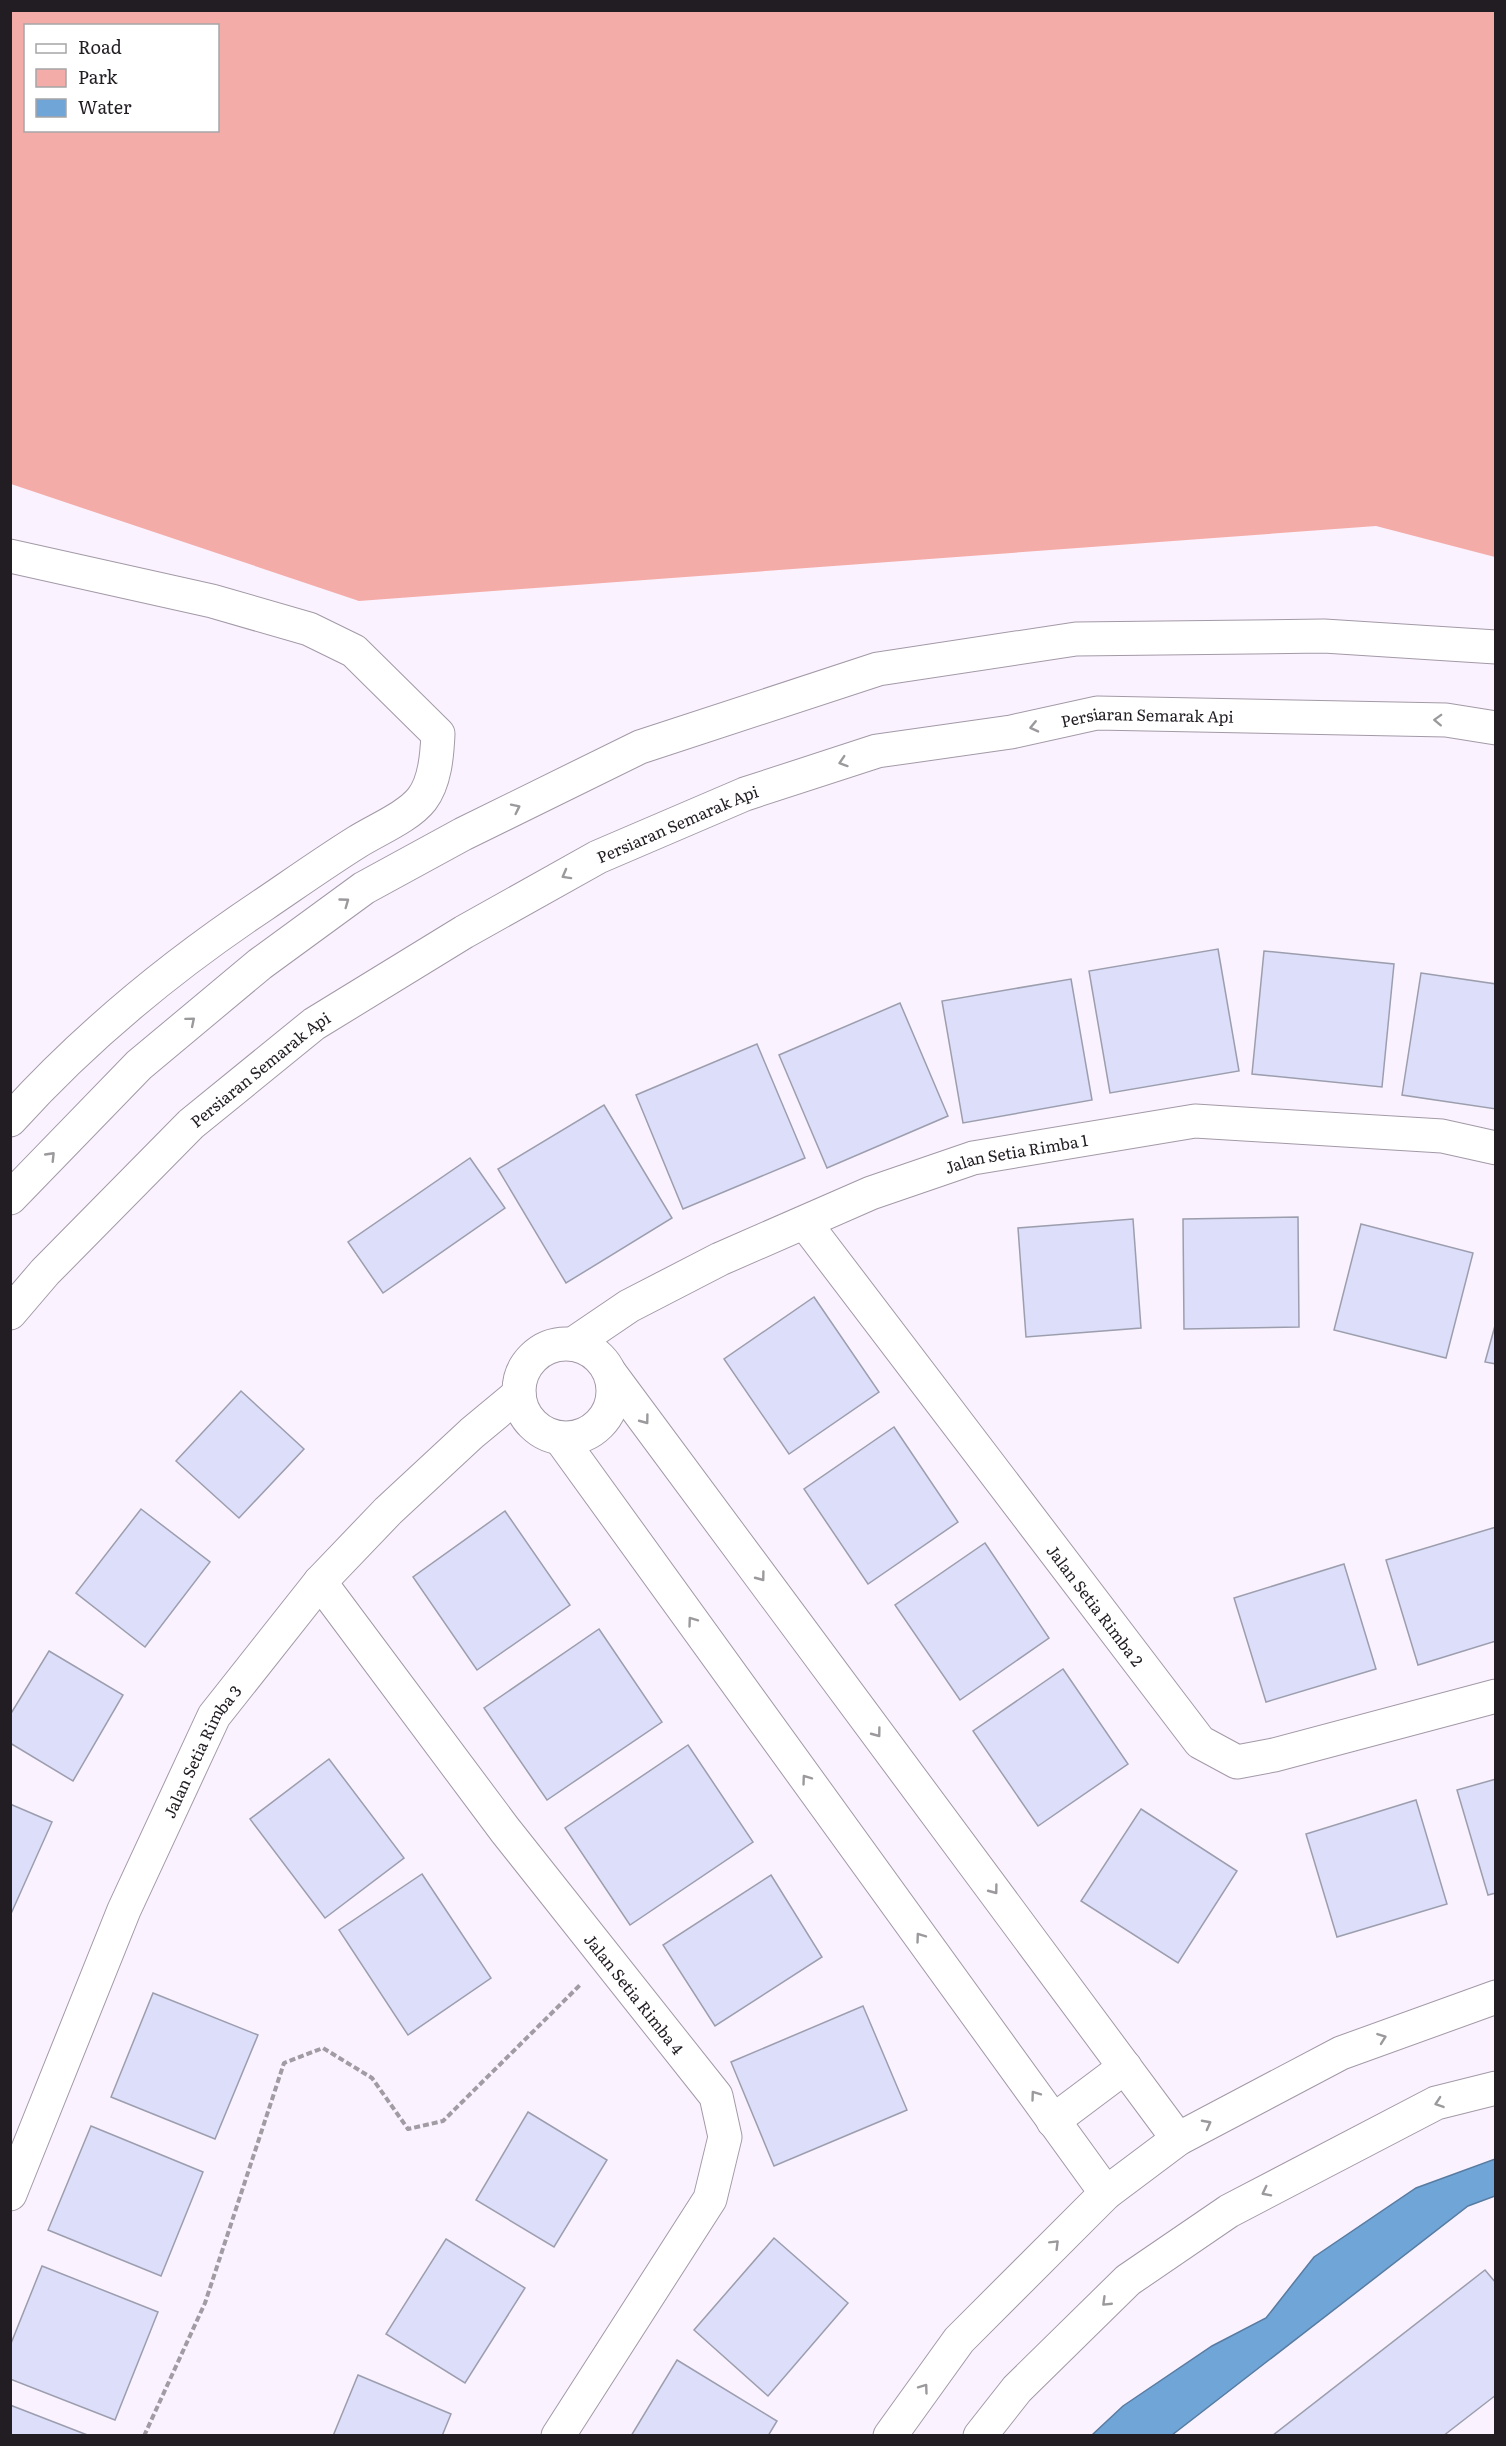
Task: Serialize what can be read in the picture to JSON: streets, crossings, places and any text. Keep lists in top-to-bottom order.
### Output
{
  "streets": {
    "street": [
      "Persiaran Semarak Api",
      "Jalan Setia Rimba 1",
      "Jalan Setia Rimba 2",
      "Jalan Setia Rimba 3",
      "Jalan Setia Rimba 4"
    ]
  },
  "crossings": [
    ["Jalan Setia Rimba 1", "Jalan Setia Rimba 2"],
    ["Jalan Setia Rimba 1", "Jalan Setia Rimba 3"],
    ["Jalan Setia Rimba 3", "Jalan Setia Rimba 4"]
  ],
  "legend": ["Road", "Park", "Water"]
}
